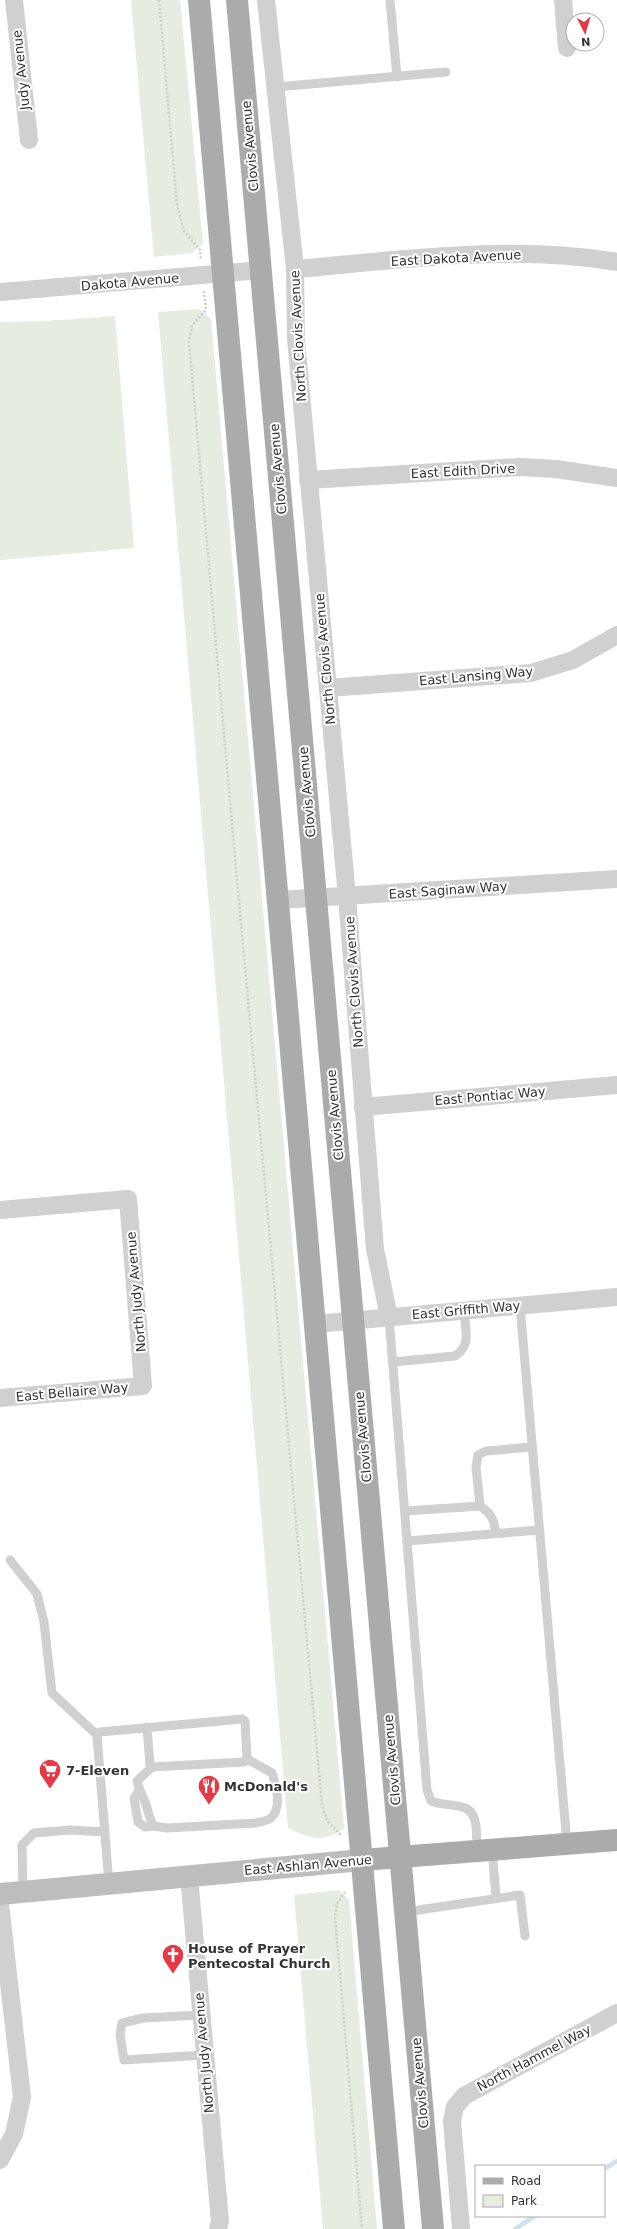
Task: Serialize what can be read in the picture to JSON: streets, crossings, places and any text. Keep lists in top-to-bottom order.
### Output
{
  "streets": {
    "main road": ["Clovis Avenue", "East Ashlan Avenue"],
    "street": [
      "Judy Avenue",
      "East Dakota Avenue",
      "Dakota Avenue",
      "North Clovis Avenue",
      "East Edith Drive",
      "East Lansing Way",
      "East Saginaw Way",
      "East Pontiac Way",
      "North Judy Avenue",
      "East Griffith Way",
      "East Bellaire Way",
      "North Hammel Way"
    ]
  },
  "crossings": [
    ["Clovis Avenue", "Dakota Avenue"],
    ["Clovis Avenue", "East Saginaw Way"],
    ["Clovis Avenue", "East Griffith Way"],
    ["Clovis Avenue", "East Ashlan Avenue"],
    ["East Dakota Avenue", "North Clovis Avenue"],
    ["North Clovis Avenue", "East Edith Drive"],
    ["North Clovis Avenue", "East Lansing Way"],
    ["North Clovis Avenue", "East Saginaw Way"],
    ["North Clovis Avenue", "East Pontiac Way"],
    ["North Clovis Avenue", "East Griffith Way"],
    ["North Judy Avenue", "East Bellaire Way"],
    ["North Judy Avenue", "East Ashlan Avenue"]
  ],
  "places": {
    "supermarket": ["7-Eleven"],
    "restaurant": ["McDonald's"],
    "church": ["House of Prayer Pentecostal Church"]
  },
  "legend": ["Road", "Park"],
  "north": "bottom"
}
